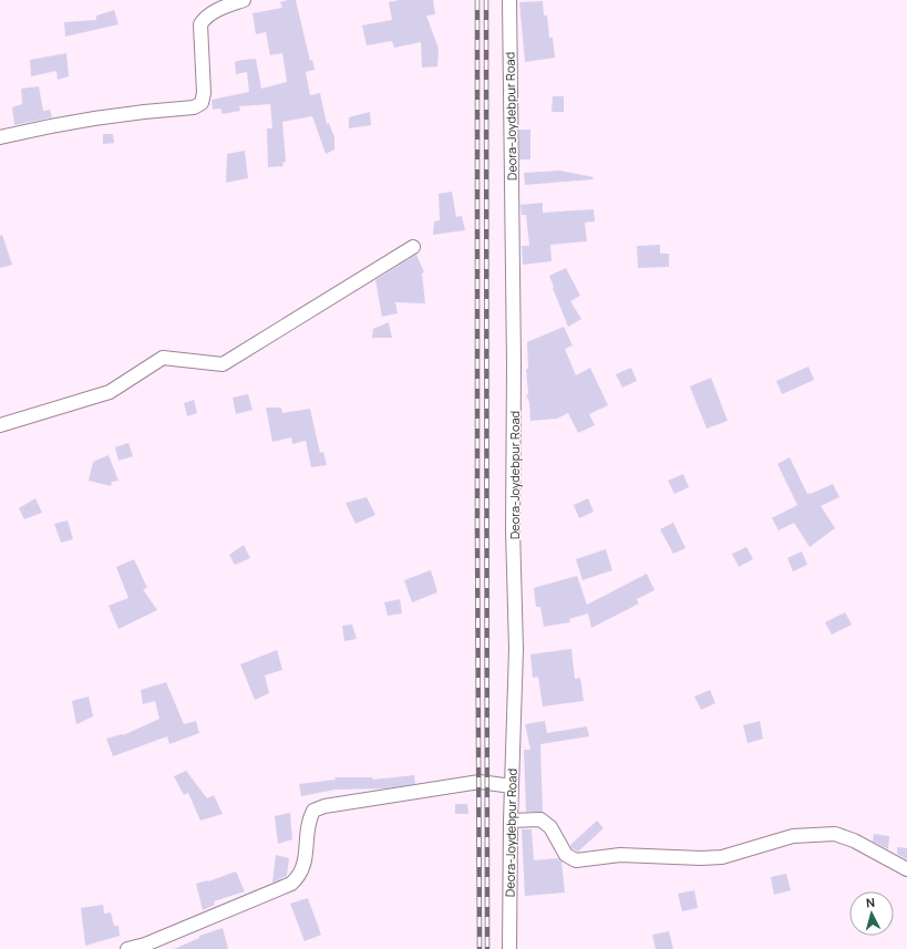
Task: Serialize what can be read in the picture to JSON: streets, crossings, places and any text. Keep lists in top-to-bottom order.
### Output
{
  "streets": {
    "street": ["Deora-Joydebpur Road"]
  },
  "north": "top"
}
